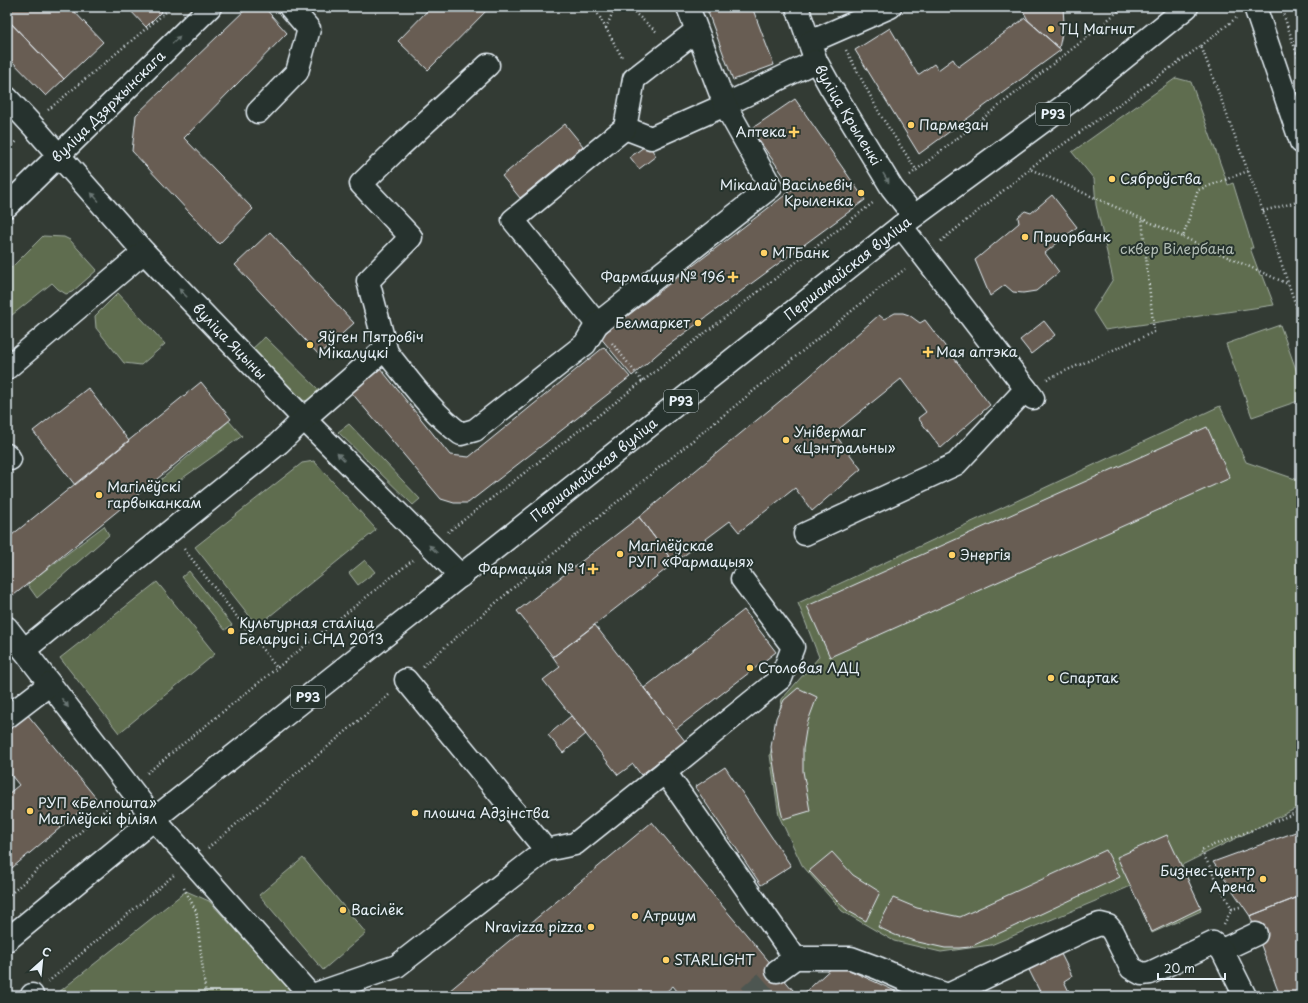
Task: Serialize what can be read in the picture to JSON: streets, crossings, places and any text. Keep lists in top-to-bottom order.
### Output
{
  "streets": {
    "street": [
      "вуліца Дзяржынскага",
      "Р93",
      "вуліца Крыленкі",
      "Першамайская вуліца",
      "вуліца Яцыны"
    ]
  },
  "crossings": [
    ["вуліца Дзяржынскага", "вуліца Яцыны"],
    ["вуліца Крыленкі", "Першамайская вуліца"],
    ["Першамайская вуліца", "вуліца Яцыны"]
  ],
  "one_way": ["вуліца Дзяржынскага", "вуліца Яцыны"],
  "parks": ["сквер Вілербана"],
  "places": {
    "other": [
      "ТЦ Магнит",
      "Пармезан",
      "Сяброўства",
      "Мікалай Васільевіч Крыленка",
      "Приорбанк",
      "МТБанк",
      "Белмаркет",
      "Яўген Пятровіч Мікалуцкі",
      "Універмаг «Цэнтральны»",
      "Магілёўскі гарвыканкам",
      "Магілёўскае РУП «Фармацыя»",
      "Энергія",
      "Культурная сталіца Беларусі і СНД 2013",
      "Столовая ЛДЦ",
      "Спартак",
      "РУП «Белпошта» Магілёўскі філіял",
      "плошча Адзінства",
      "Бизнес-центр Арена",
      "Васілёк",
      "Атриум",
      "Nravizza pizza",
      "STARLIGHT"
    ],
    "health": [
      "Аптека",
      "Фармация № 196",
      "Мая аптэка",
      "Фармация № 1"
    ]
  },
  "scale_bar": "20 m",
  "north": "top right"
}
